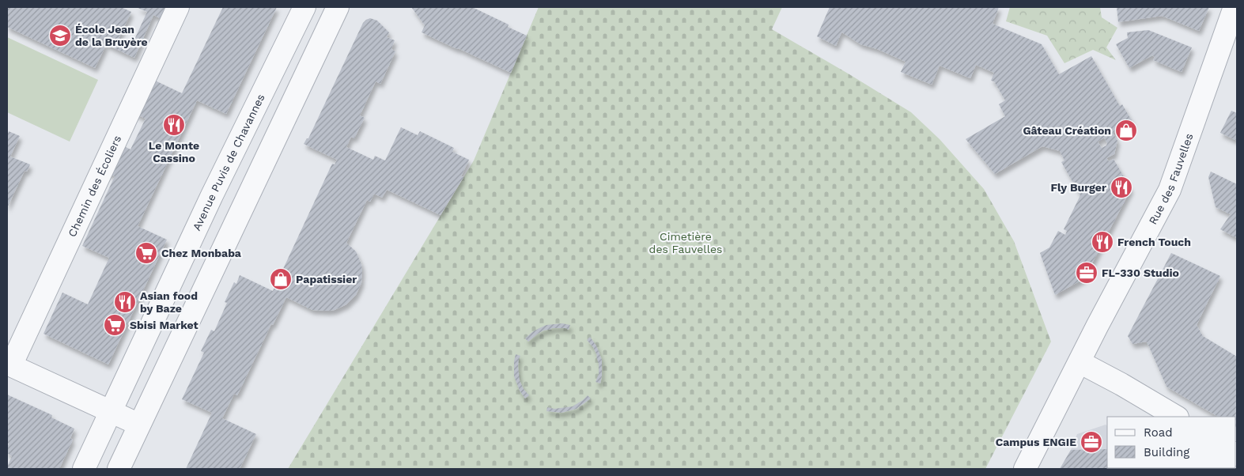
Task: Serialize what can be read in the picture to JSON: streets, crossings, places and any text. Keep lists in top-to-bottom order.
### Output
{
  "streets": {
    "street": ["Avenue Puvis de Chavannes", "Rue des Fauvelles", "Chemin des Écoliers"]
  },
  "parks": ["Cimetière des Fauvelles"],
  "places": {
    "school or university": ["École Jean de la Bruyère"],
    "restaurant": [
      "Le Monte Cassino",
      "Fly Burger",
      "French Touch",
      "Asian food by Baze"
    ],
    "shop": ["Gâteau Création", "Papatissier"],
    "supermarket": ["Chez Monbaba", "Sbisi Market"],
    "office": ["FL-330 Studio", "Campus ENGIE"]
  },
  "legend": ["Road", "Building"]
}
